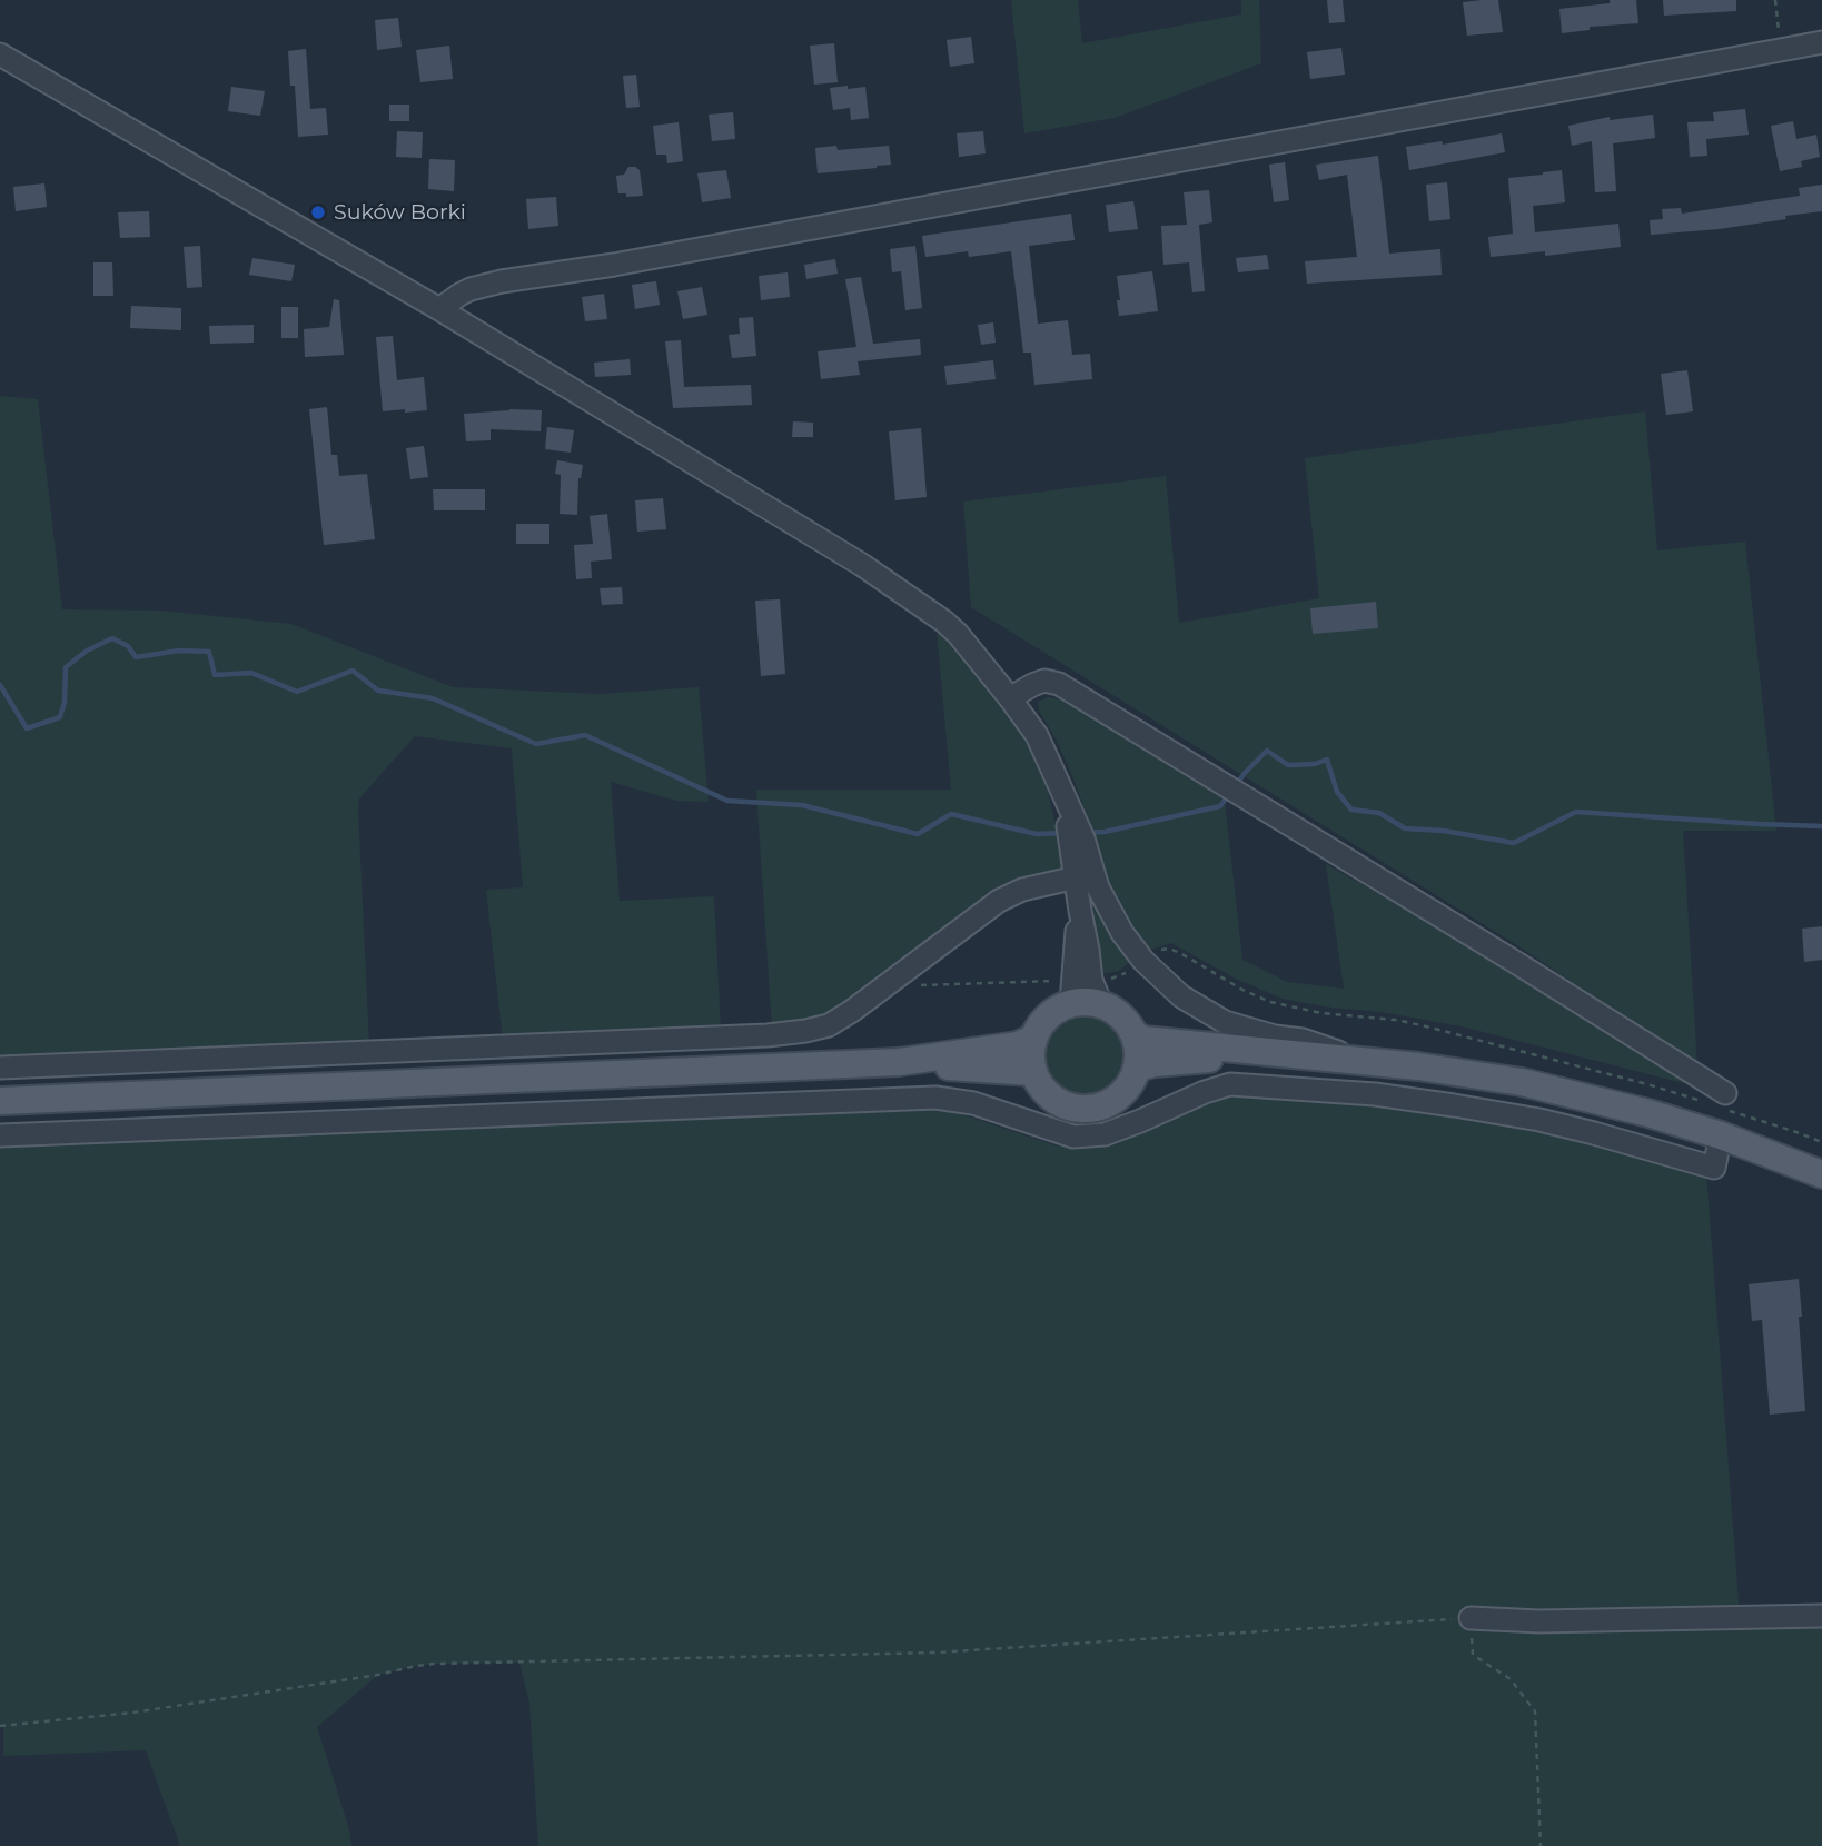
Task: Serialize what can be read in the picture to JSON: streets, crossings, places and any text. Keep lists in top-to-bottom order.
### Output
{
  "places": ["Suków Borki"]
}
